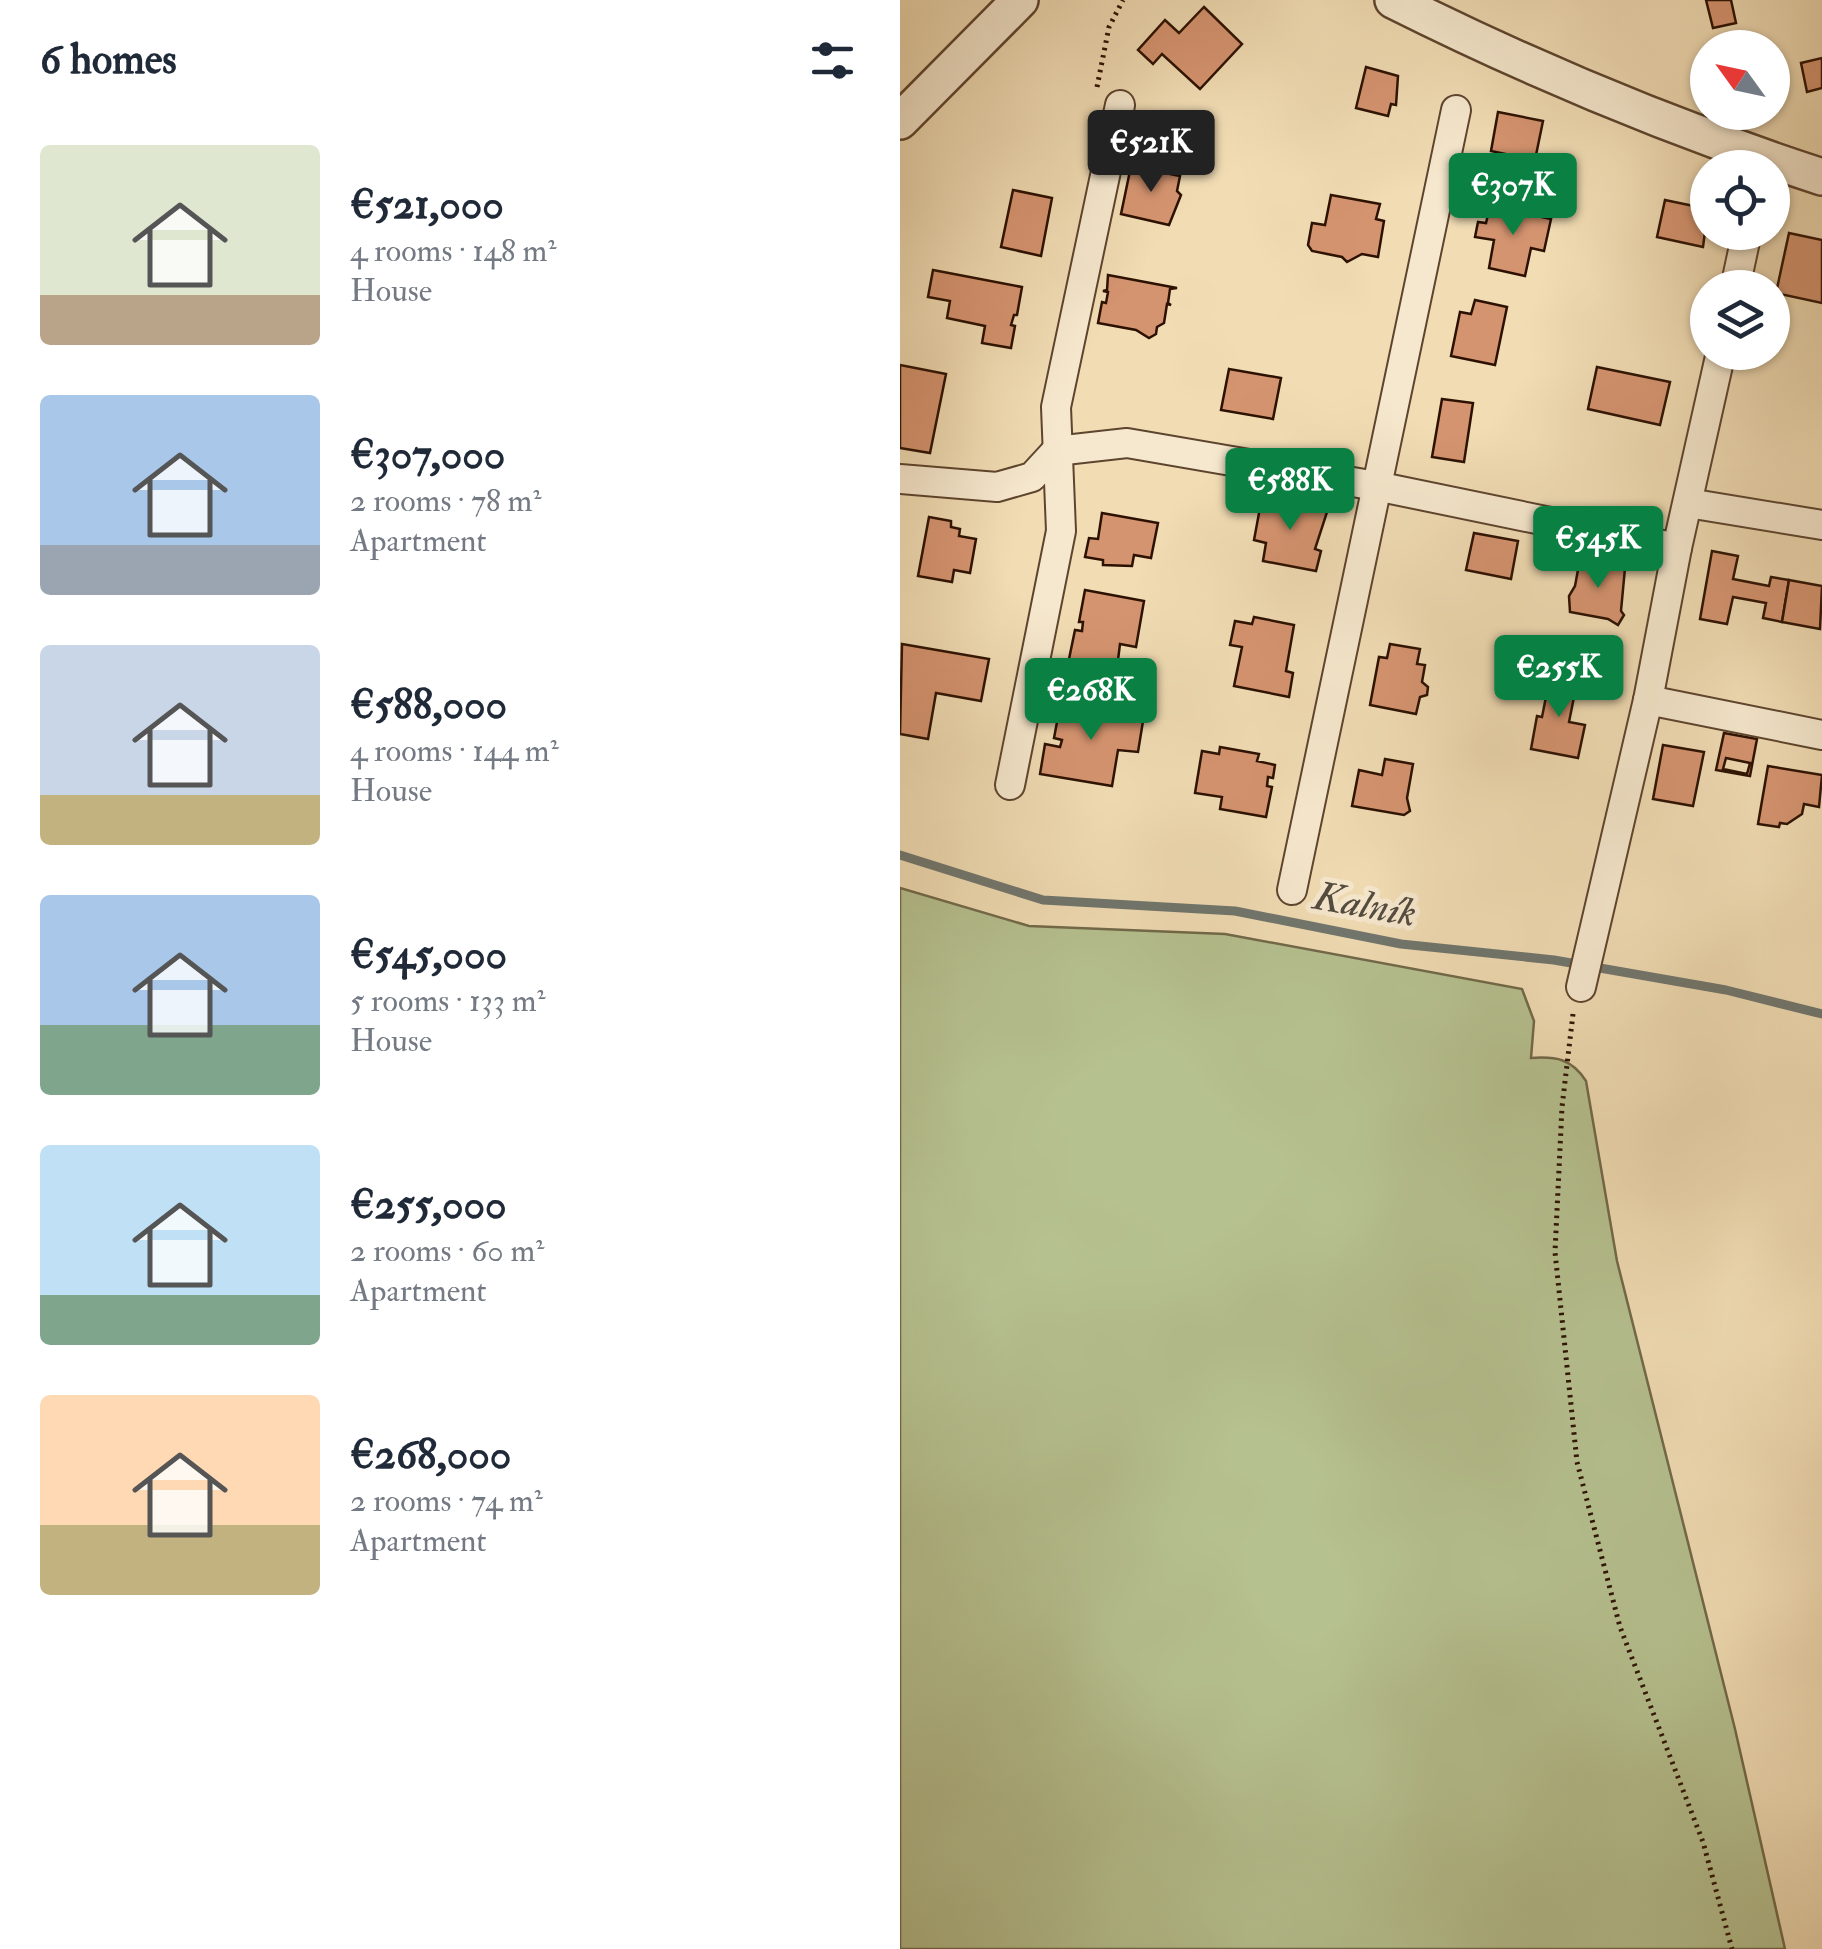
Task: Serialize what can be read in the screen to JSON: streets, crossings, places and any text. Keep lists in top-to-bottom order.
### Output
{
  "water": ["Kalník"],
  "north": "top left",
  "page": {
    "heading": "6 homes",
    "price": [
      "€521K",
      "€307K",
      "€588K",
      "€545K",
      "€255K",
      "€268K"
    ],
    "list": [
      {
        "name": "€521,000",
        "note": "4 rooms · 148 m² · House"
      },
      {
        "name": "€307,000",
        "note": "2 rooms · 78 m² · Apartment"
      },
      {
        "name": "€588,000",
        "note": "4 rooms · 144 m² · House"
      },
      {
        "name": "€545,000",
        "note": "5 rooms · 133 m² · House"
      },
      {
        "name": "€255,000",
        "note": "2 rooms · 60 m² · Apartment"
      },
      {
        "name": "€268,000",
        "note": "2 rooms · 74 m² · Apartment"
      }
    ]
  }
}
